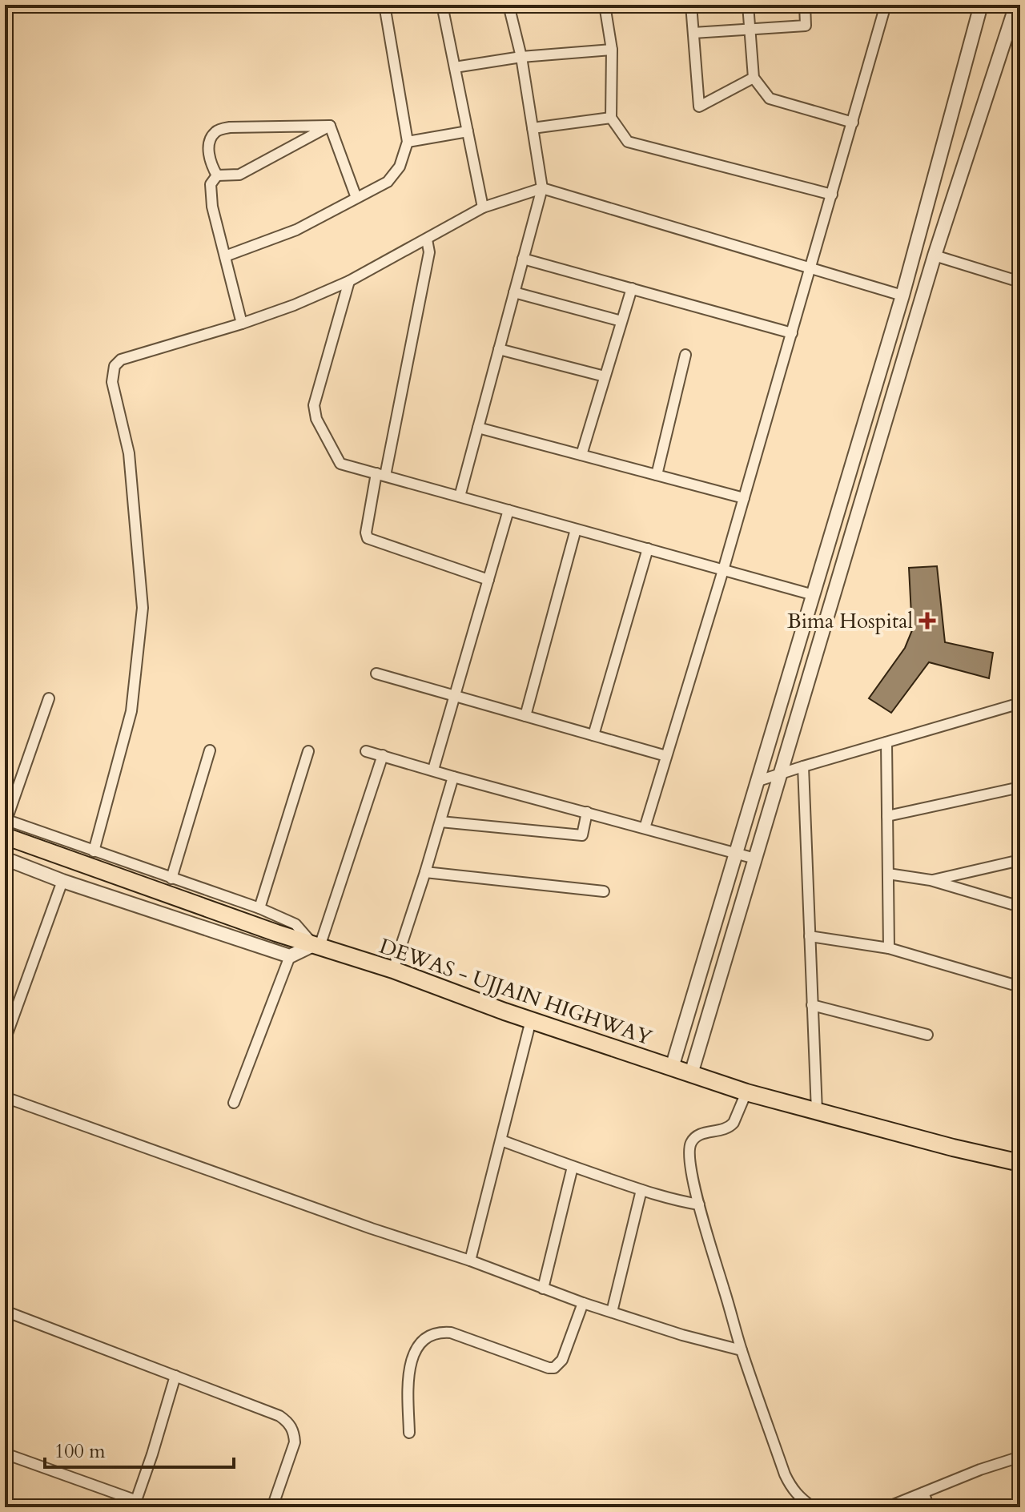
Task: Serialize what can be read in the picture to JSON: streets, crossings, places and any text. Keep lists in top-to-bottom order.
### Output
{
  "streets": {
    "main road": ["DEWAS - UJJAIN HIGHWAY"]
  },
  "places": {
    "health": ["Bima Hospital"]
  },
  "scale_bar": "100 m"
}
